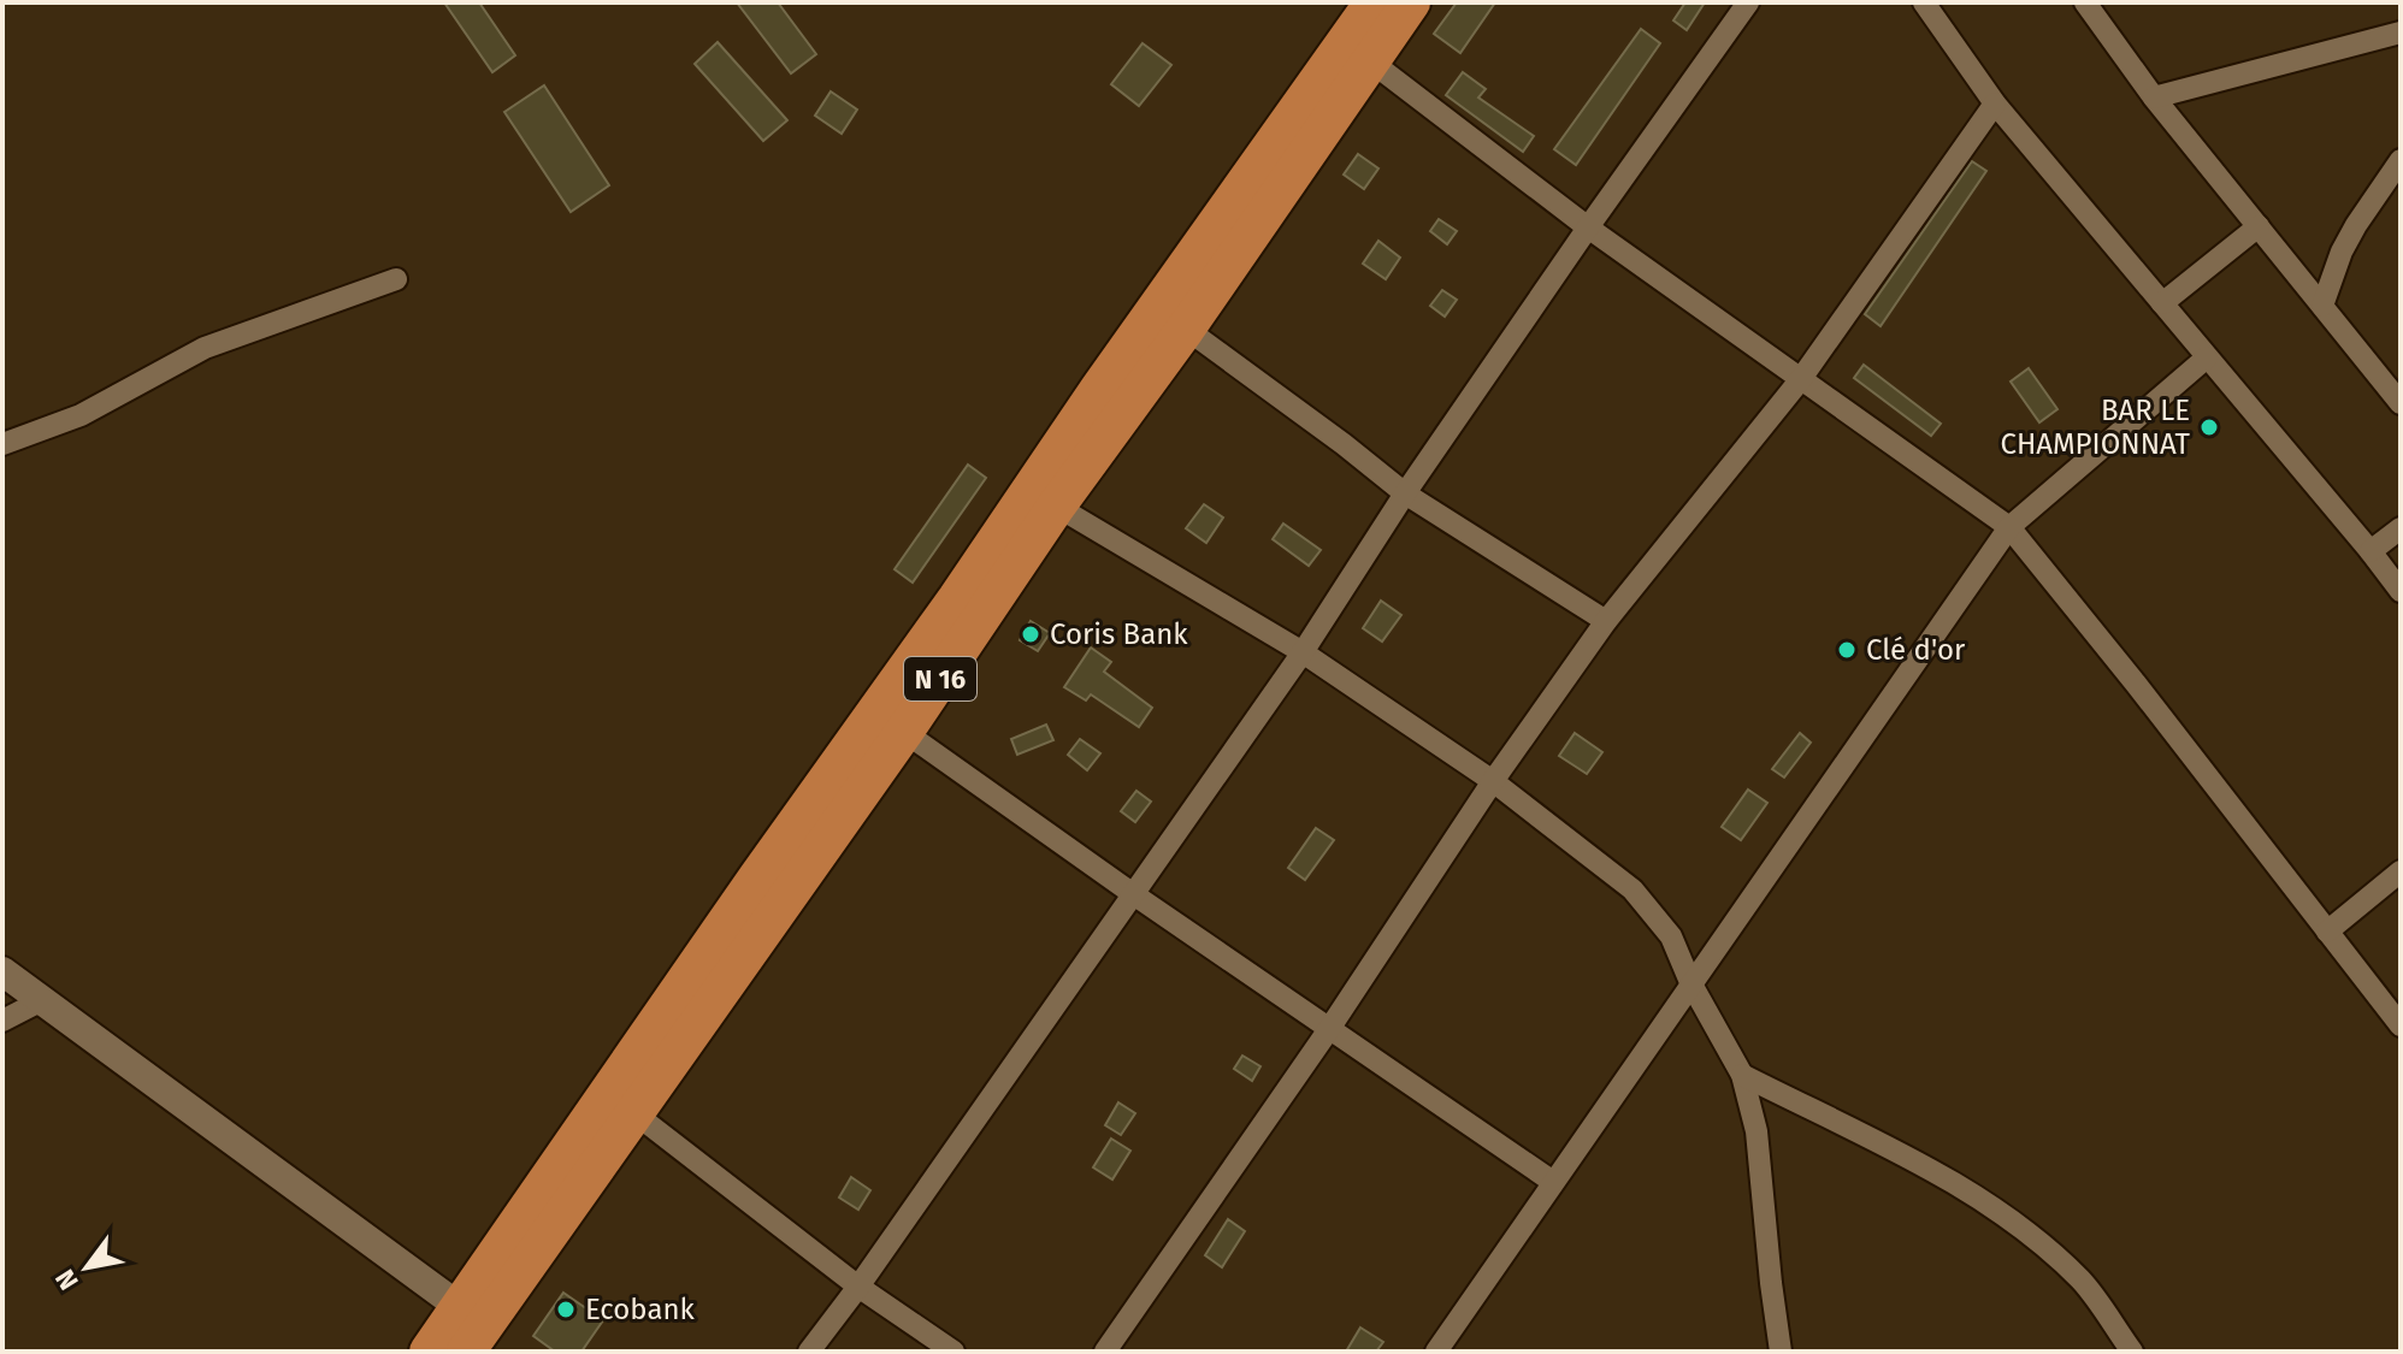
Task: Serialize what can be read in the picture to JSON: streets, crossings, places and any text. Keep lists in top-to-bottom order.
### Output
{
  "streets": {
    "highway": ["N 16"]
  },
  "places": [
    "BAR LE CHAMPIONNAT",
    "Coris Bank",
    "Clé d'or",
    "Ecobank"
  ],
  "north": "bottom left"
}
